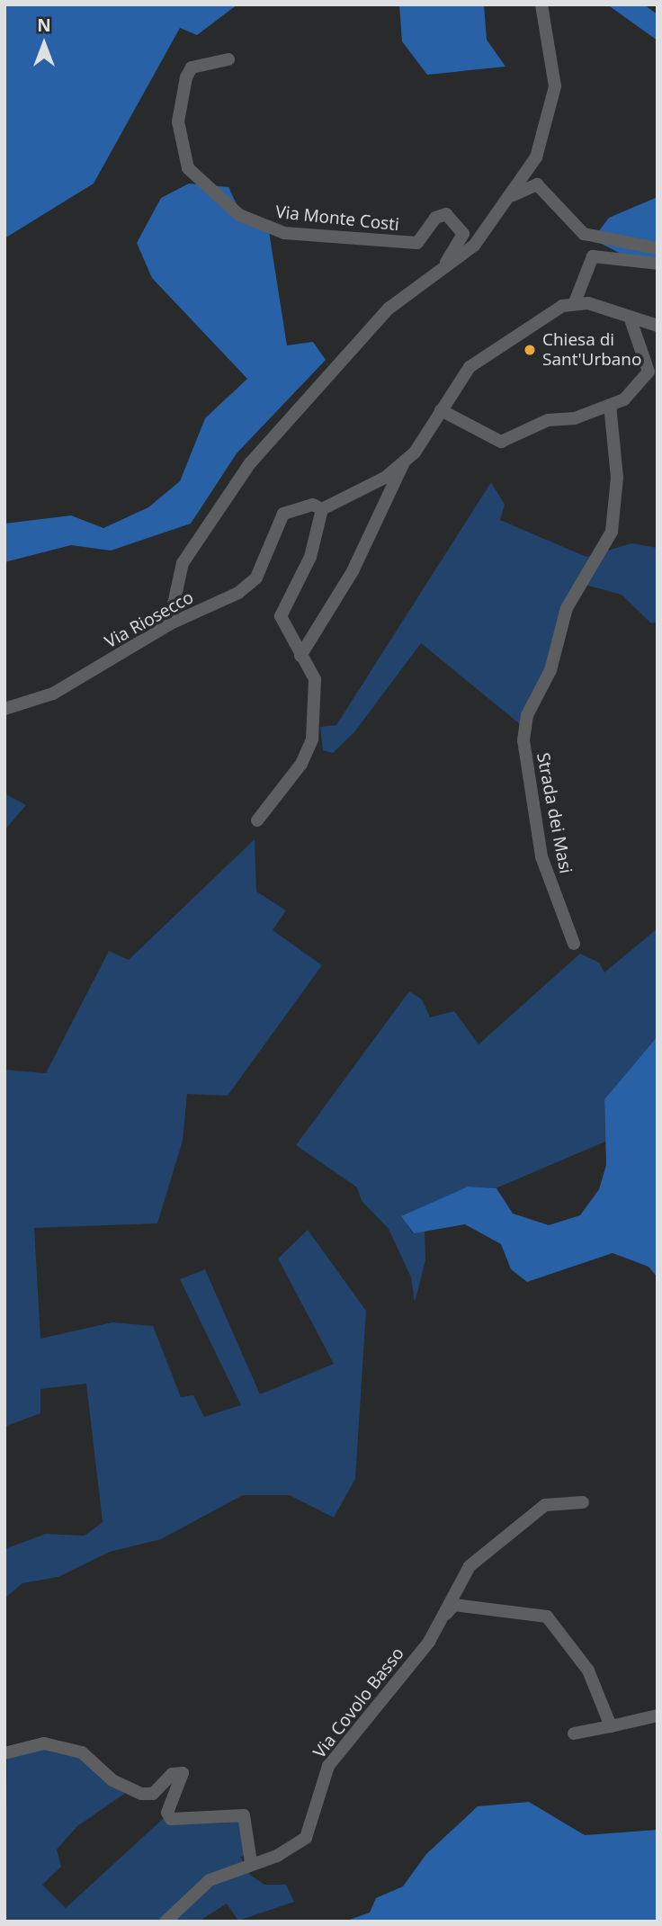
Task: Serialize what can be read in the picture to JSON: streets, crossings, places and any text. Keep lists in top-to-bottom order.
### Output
{
  "streets": {
    "street": [
      "Via Monte Costi",
      "Via Riosecco",
      "Strada dei Masi",
      "Via Covolo Basso"
    ]
  },
  "crossings": [
    ["Via Monte Costi", "Via Riosecco"]
  ],
  "places": ["Chiesa di Sant'Urbano"],
  "north": "top"
}
